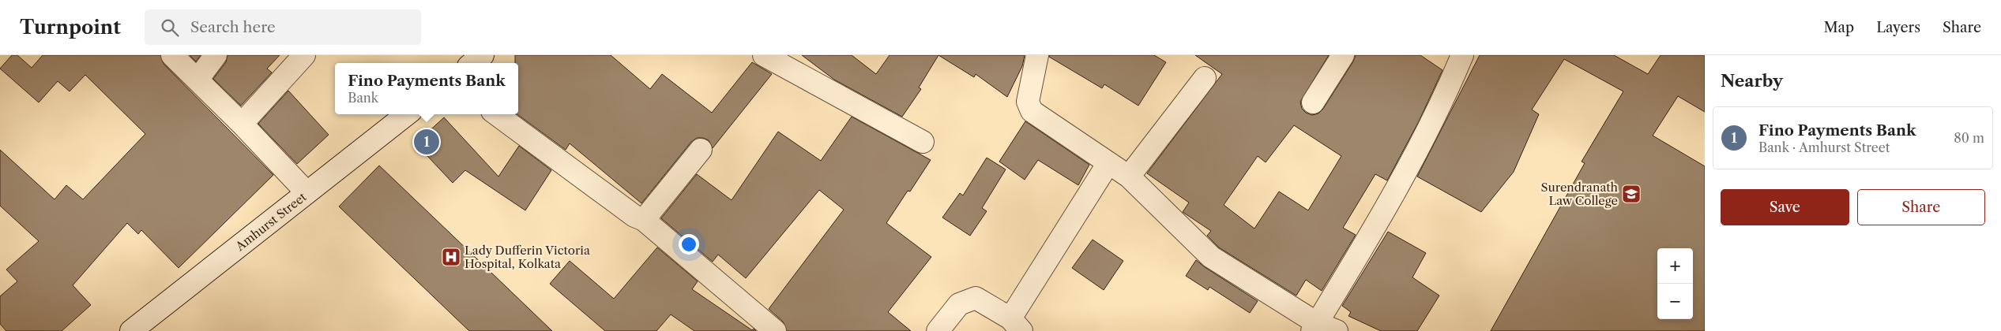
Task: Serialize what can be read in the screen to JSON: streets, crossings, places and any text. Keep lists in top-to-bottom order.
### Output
{
  "streets": {
    "street": ["Amhurst Street"]
  },
  "places": {
    "school or university": ["Surendranath Law College"],
    "hospital": ["Lady Dufferin Victoria Hospital, Kolkata"]
  },
  "page": {
    "header": "Turnpoint",
    "search": "Search here",
    "nav": ["Map", "Layers", "Share"],
    "heading": "Nearby",
    "popup": ["Fino Payments Bank", "Bank"],
    "list": [
      {
        "mark": "1",
        "name": "Fino Payments Bank",
        "note": "Bank · Amhurst Street",
        "value": "80 m"
      }
    ],
    "pins": "1",
    "buttons": ["Save", "Share"],
    "map_buttons": ["+", "−"]
  }
}
